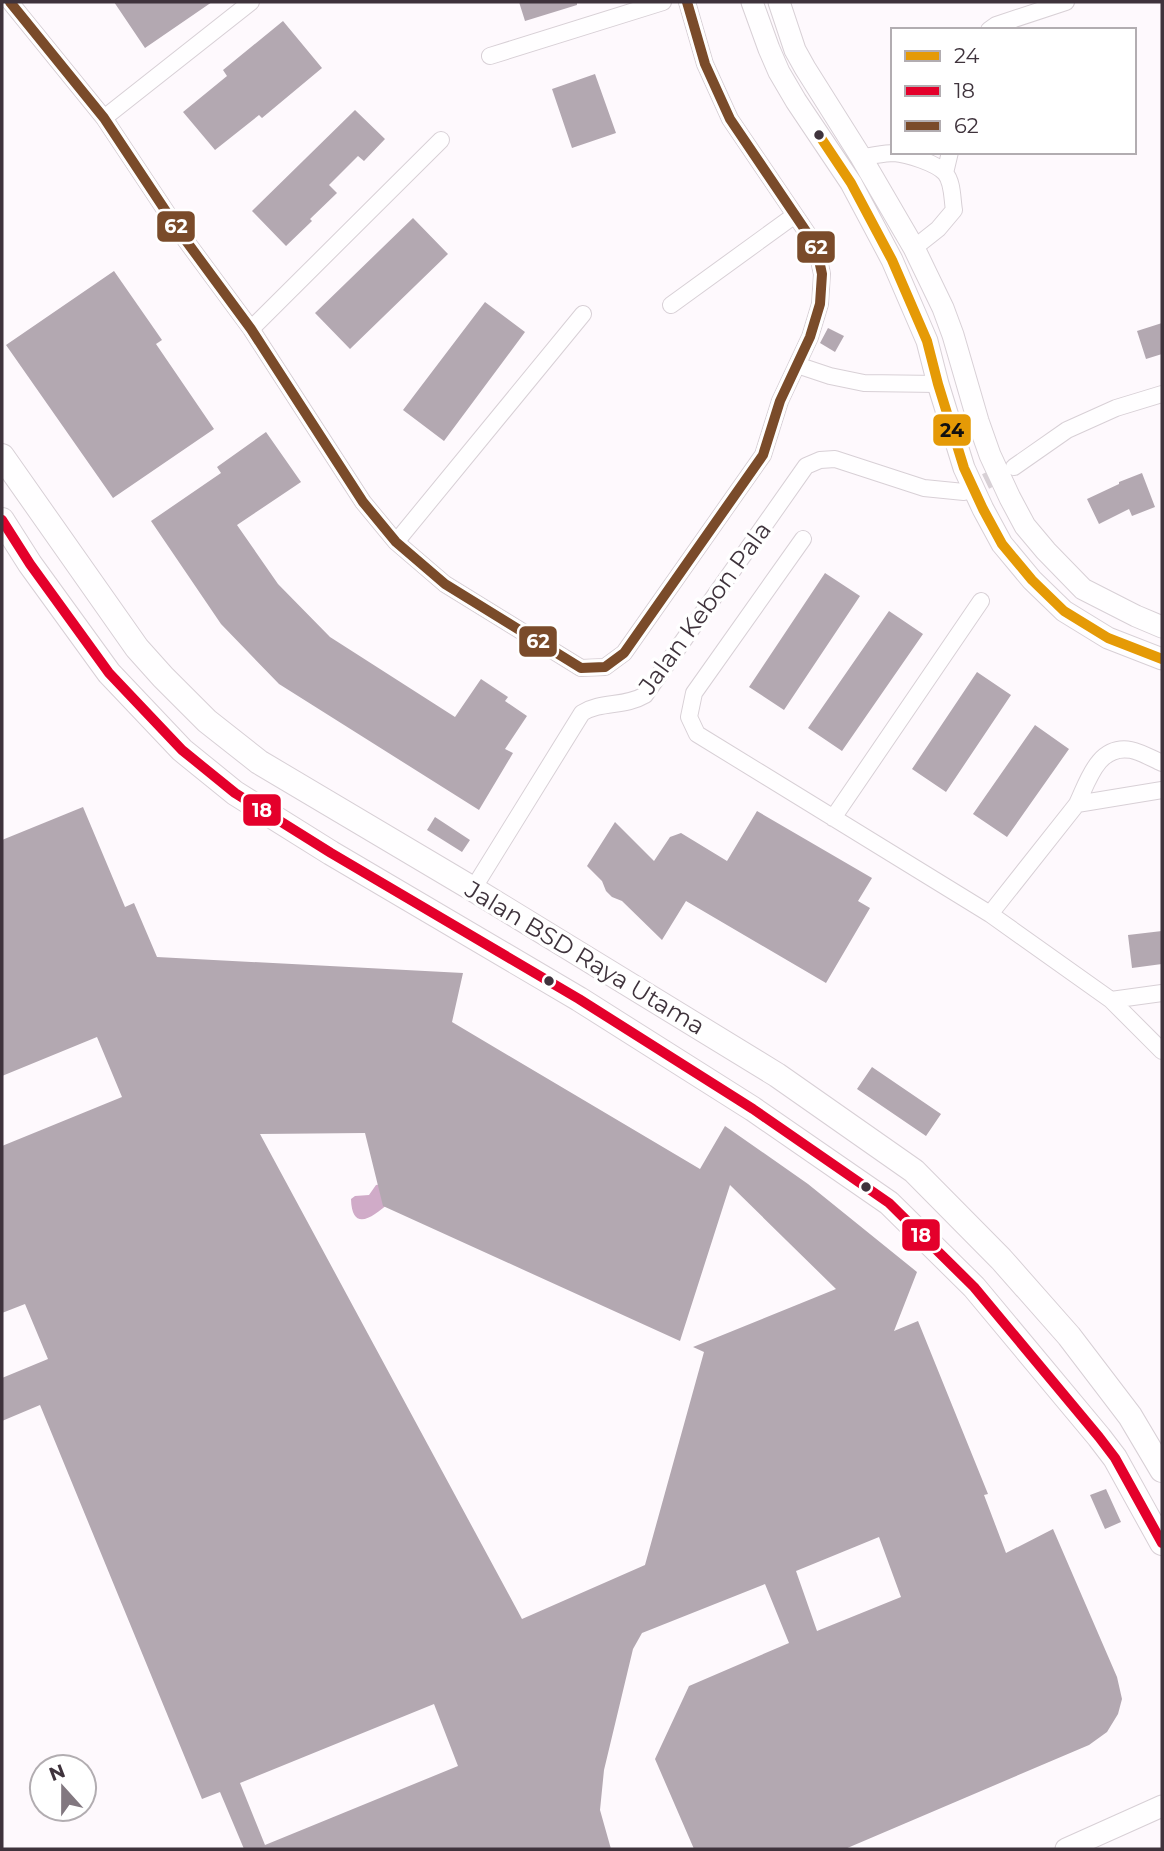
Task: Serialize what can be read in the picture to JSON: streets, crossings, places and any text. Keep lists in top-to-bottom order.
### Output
{
  "streets": {
    "main road": ["Jalan BSD Raya Utama"],
    "street": ["Jalan Kebon Pala"]
  },
  "crossings": [
    ["Jalan Kebon Pala", "Jalan BSD Raya Utama"]
  ],
  "lines": ["transit line 62", "transit line 24", "transit line 18"],
  "legend": ["24", "18", "62"],
  "north": "top"
}
